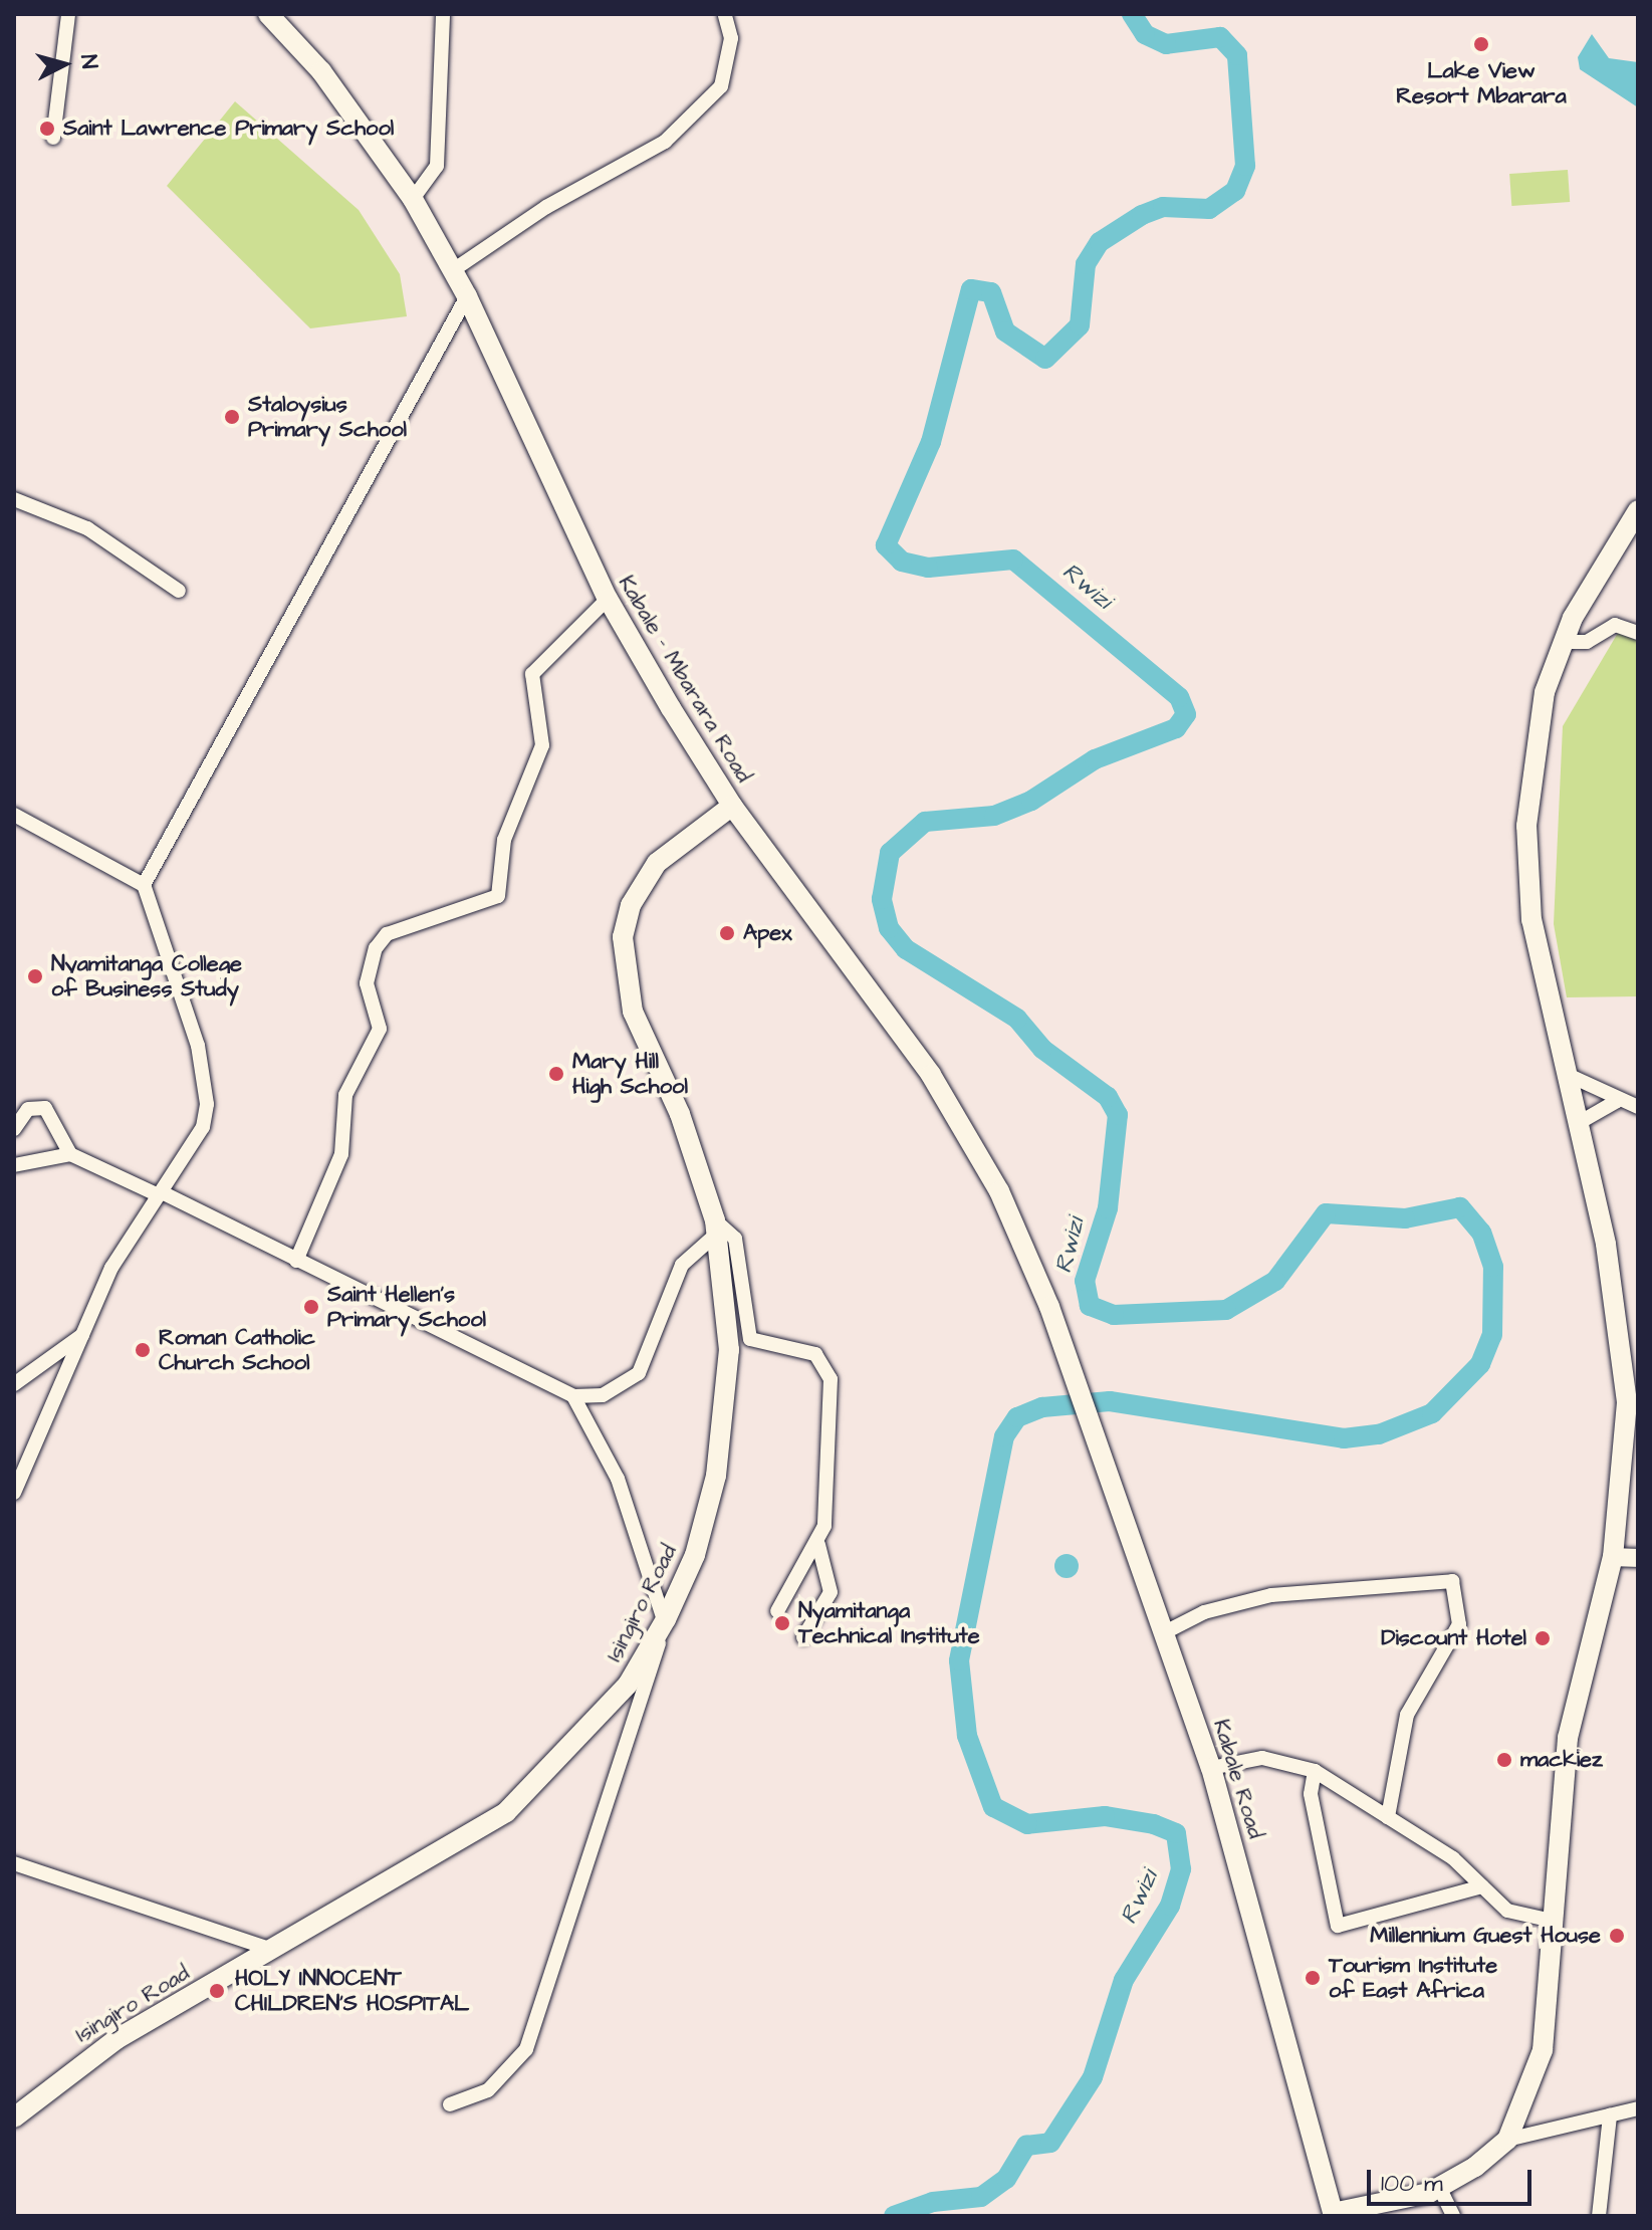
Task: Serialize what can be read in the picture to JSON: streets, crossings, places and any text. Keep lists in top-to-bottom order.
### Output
{
  "streets": {
    "main road": ["Kabale - Mbarara Road", "Isingiro Road", "Kabale Road"]
  },
  "crossings": [
    ["Kabale - Mbarara Road", "Isingiro Road"],
    ["Kabale - Mbarara Road", "Kabale Road"]
  ],
  "water": ["Rwizi"],
  "places": [
    "Lake View Resort Mbarara",
    "Saint Lawrence Primary School",
    "Staloysius Primary School",
    "Apex",
    "Nyamitanga College of Business Study",
    "Mary Hill High School",
    "Saint Hellen's Primary School",
    "Roman Catholic Church School",
    "Nyamitanga Technical Institute",
    "Discount Hotel",
    "mackiez",
    "Millennium Guest House",
    "Tourism Institute of East Africa",
    "HOLY INNOCENT CHILDREN'S HOSPITAL"
  ],
  "scale_bar": "100 m",
  "north": "right"
}
